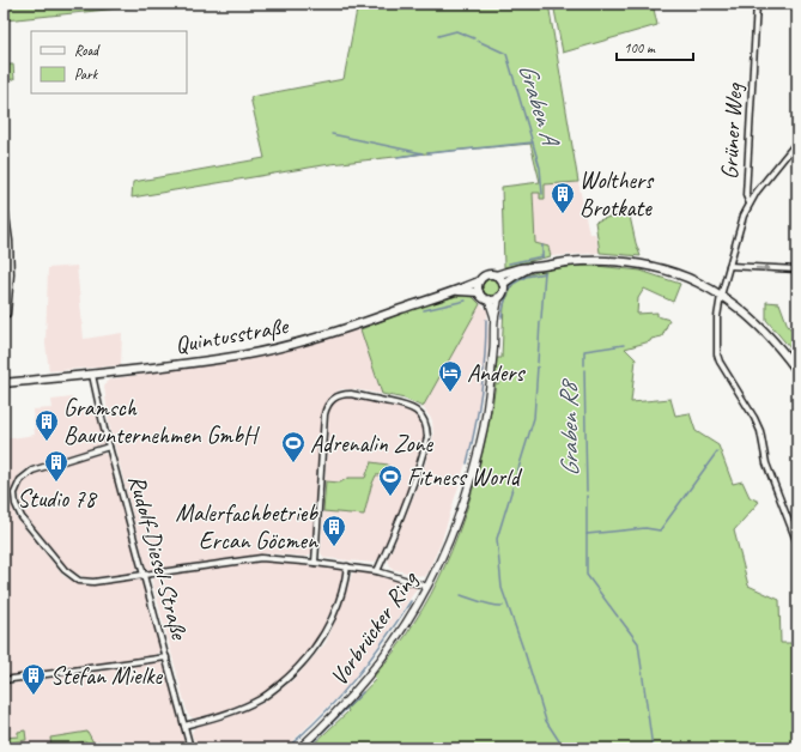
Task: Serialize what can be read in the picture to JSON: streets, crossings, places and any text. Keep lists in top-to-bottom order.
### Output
{
  "streets": {
    "main road": ["Quintusstraße", "Vorbrücker Ring"],
    "street": ["Grüner Weg", "Rudolf-Diesel-Straße"]
  },
  "crossings": [
    ["Quintusstraße", "Rudolf-Diesel-Straße"],
    ["Quintusstraße", "Vorbrücker Ring"]
  ],
  "water": ["Graben A", "Graben R8"],
  "places": {
    "building": [
      "Wolthers Brotkate",
      "Gramsch Bauunternehmen GmbH",
      "Studio 78",
      "Malerfachbetrieb Ercan Göcmen",
      "Stefan Mielke"
    ],
    "hotel": ["Anders"],
    "sports": ["Adrenalin Zone", "Fitness World"]
  },
  "legend": ["Road", "Park"],
  "scale_bar": "100 m"
}
